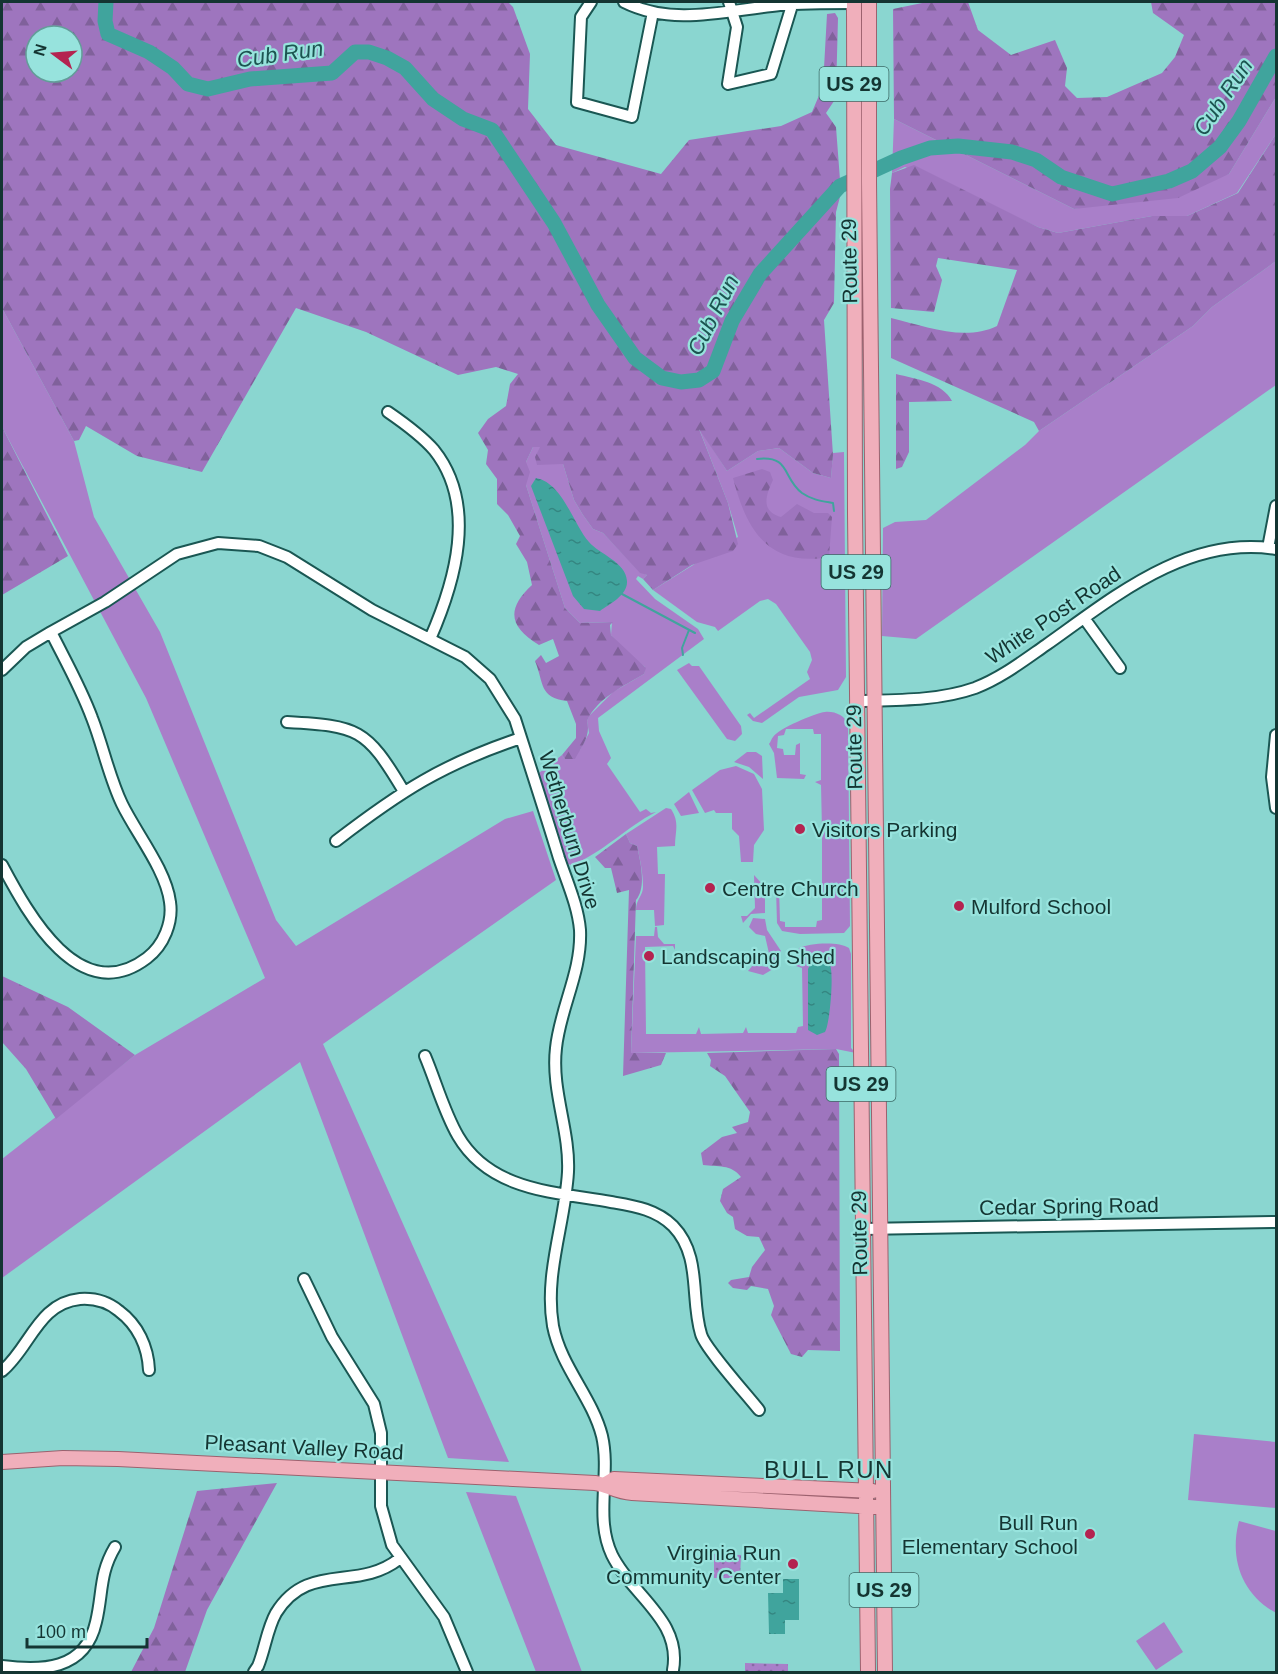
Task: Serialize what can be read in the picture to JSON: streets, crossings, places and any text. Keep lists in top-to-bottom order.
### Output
{
  "streets": {
    "main road": ["US 29", "Route 29", "Pleasant Valley Road"],
    "street": ["White Post Road", "Wetherburn Drive", "Cedar Spring Road"]
  },
  "crossings": [
    ["Route 29", "White Post Road"],
    ["Route 29", "Cedar Spring Road"],
    ["Route 29", "Pleasant Valley Road"],
    ["Wetherburn Drive", "Pleasant Valley Road"]
  ],
  "districts": ["BULL RUN"],
  "water": ["Cub Run"],
  "places": [
    "Visitors Parking",
    "Centre Church",
    "Mulford School",
    "Landscaping Shed",
    "Bull Run Elementary School",
    "Virginia Run Community Center"
  ],
  "scale_bar": "100 m",
  "north": "left"
}
